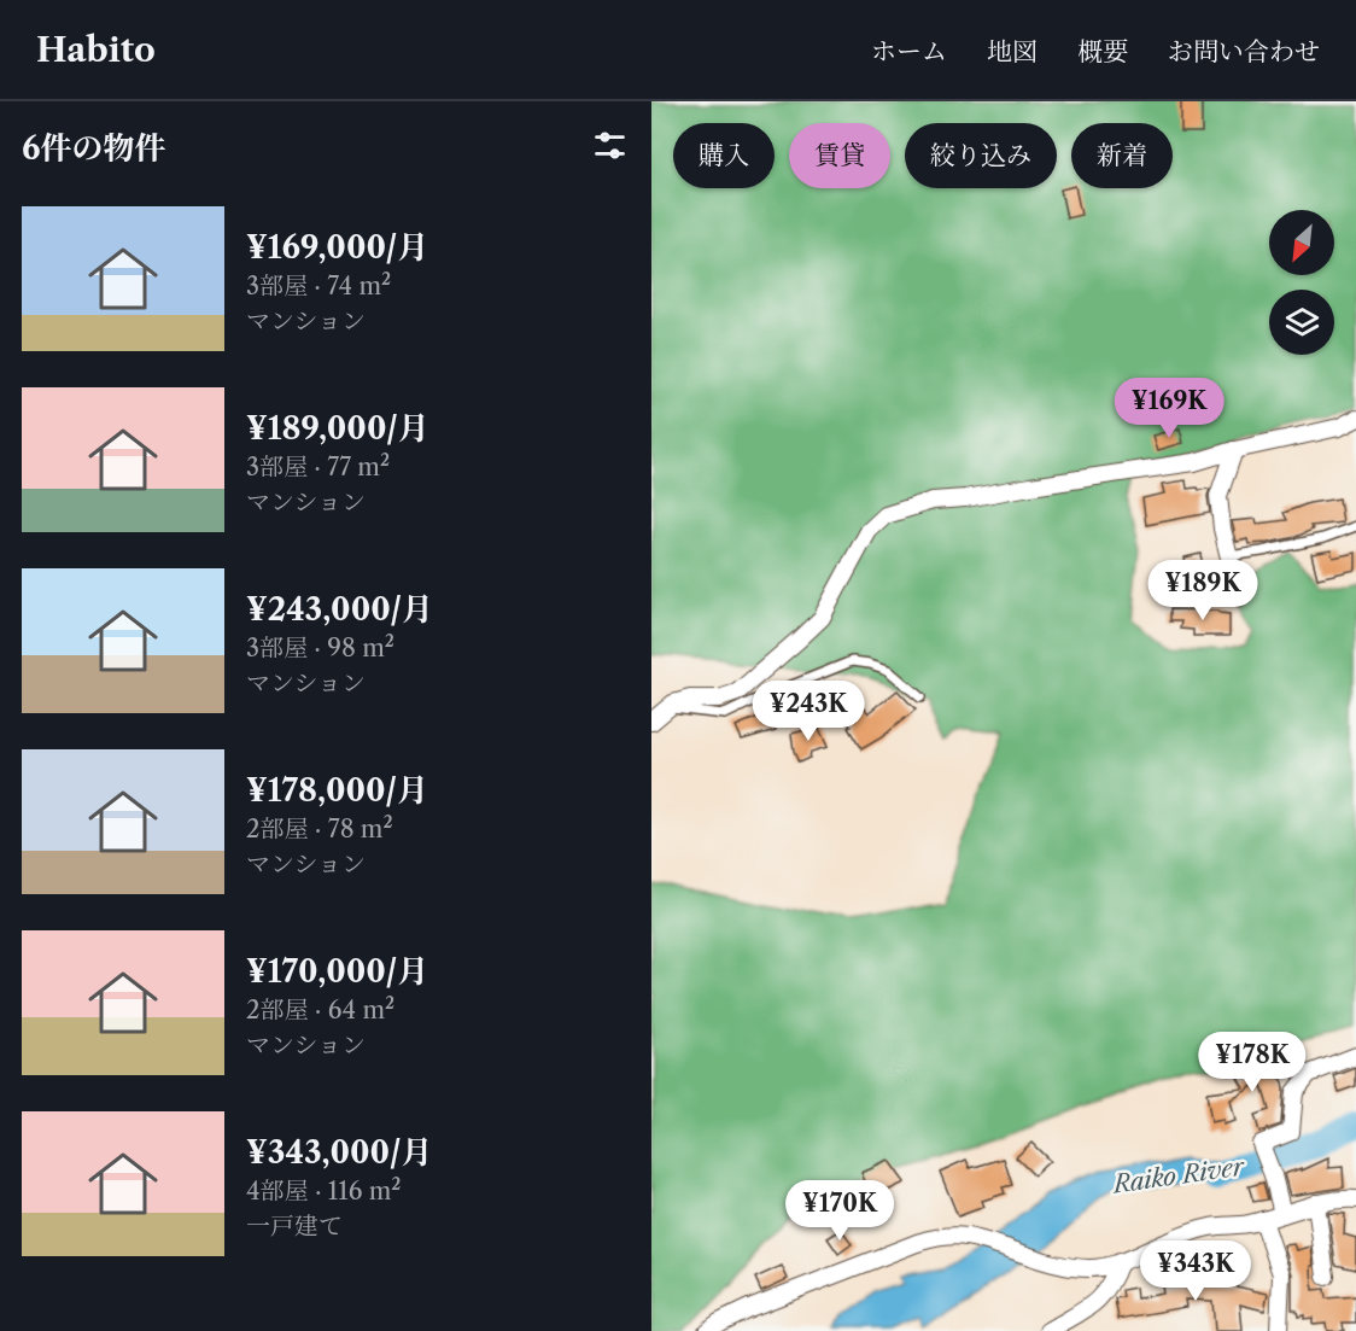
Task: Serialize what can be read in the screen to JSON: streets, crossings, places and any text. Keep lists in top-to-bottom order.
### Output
{
  "water": ["Raiko River"],
  "north": "bottom left",
  "page": {
    "header": "Habito",
    "nav": [
      "ホーム",
      "地図",
      "概要",
      "お問い合わせ"
    ],
    "heading": "6件の物件",
    "chip": [
      "購入",
      "賃貸",
      "絞り込み",
      "新着"
    ],
    "list": [
      {
        "name": "¥169,000/月",
        "note": "3部屋 · 74 m² · マンション"
      },
      {
        "name": "¥189,000/月",
        "note": "3部屋 · 77 m² · マンション"
      },
      {
        "name": "¥243,000/月",
        "note": "3部屋 · 98 m² · マンション"
      },
      {
        "name": "¥178,000/月",
        "note": "2部屋 · 78 m² · マンション"
      },
      {
        "name": "¥170,000/月",
        "note": "2部屋 · 64 m² · マンション"
      },
      {
        "name": "¥343,000/月",
        "note": "4部屋 · 116 m² · 一戸建て"
      }
    ],
    "price": [
      "¥169K",
      "¥189K",
      "¥243K",
      "¥178K",
      "¥170K",
      "¥343K"
    ]
  }
}
